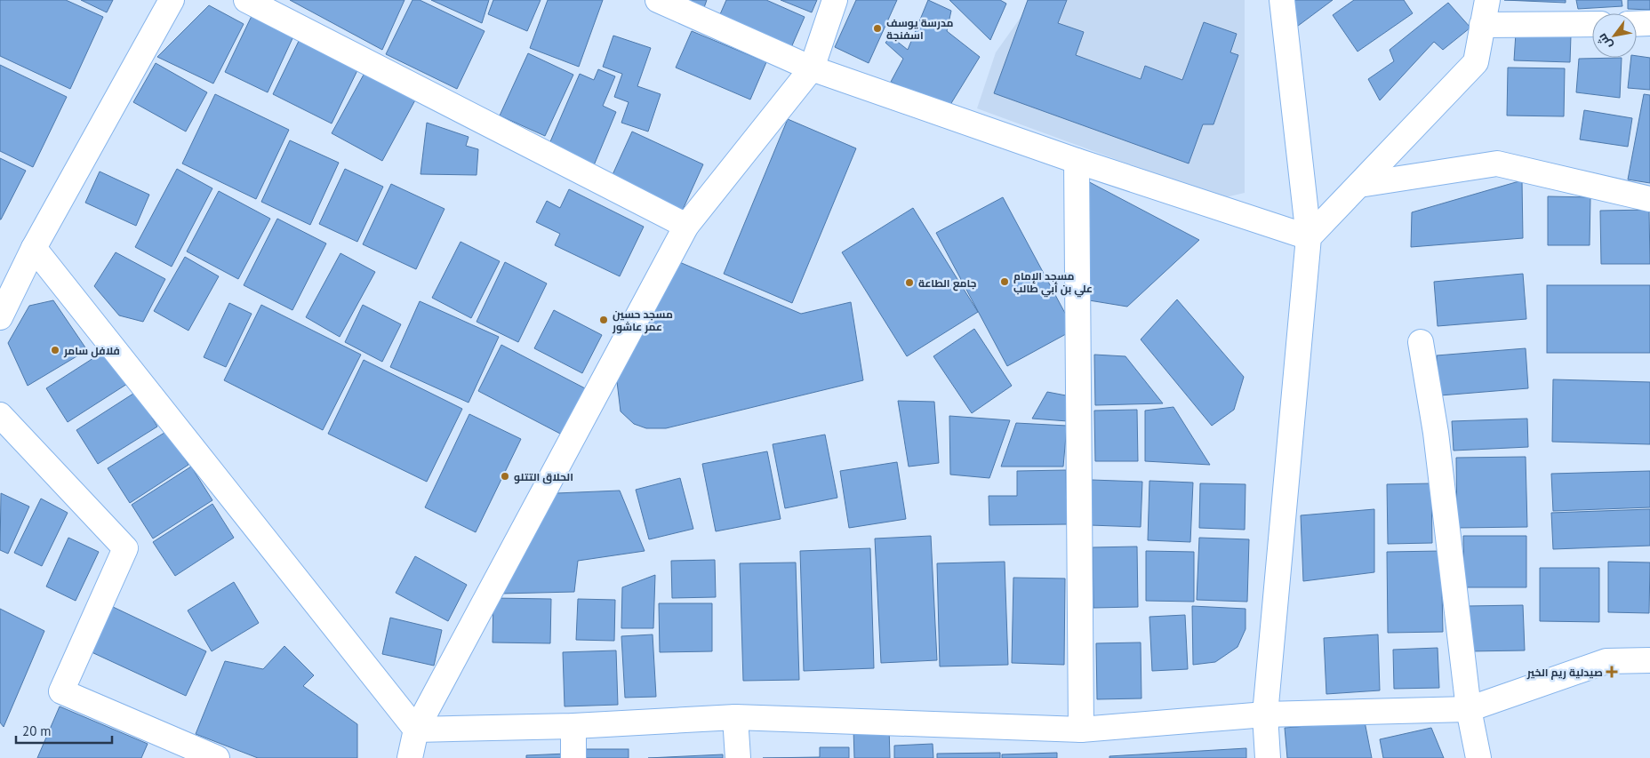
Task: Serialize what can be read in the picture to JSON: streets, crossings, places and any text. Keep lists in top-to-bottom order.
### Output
{
  "places": {
    "other": [
      "مدرسة يوسف اسفنجة",
      "مسجد الإمام علي بن أبي طالب",
      "جامع الطاعة",
      "مسجد حسين عمر عاشور",
      "فلافل سامر",
      "الحلاق التتلو"
    ],
    "health": ["صيدلية ريم الخير"]
  },
  "scale_bar": "20 m",
  "north": "bottom left"
}
